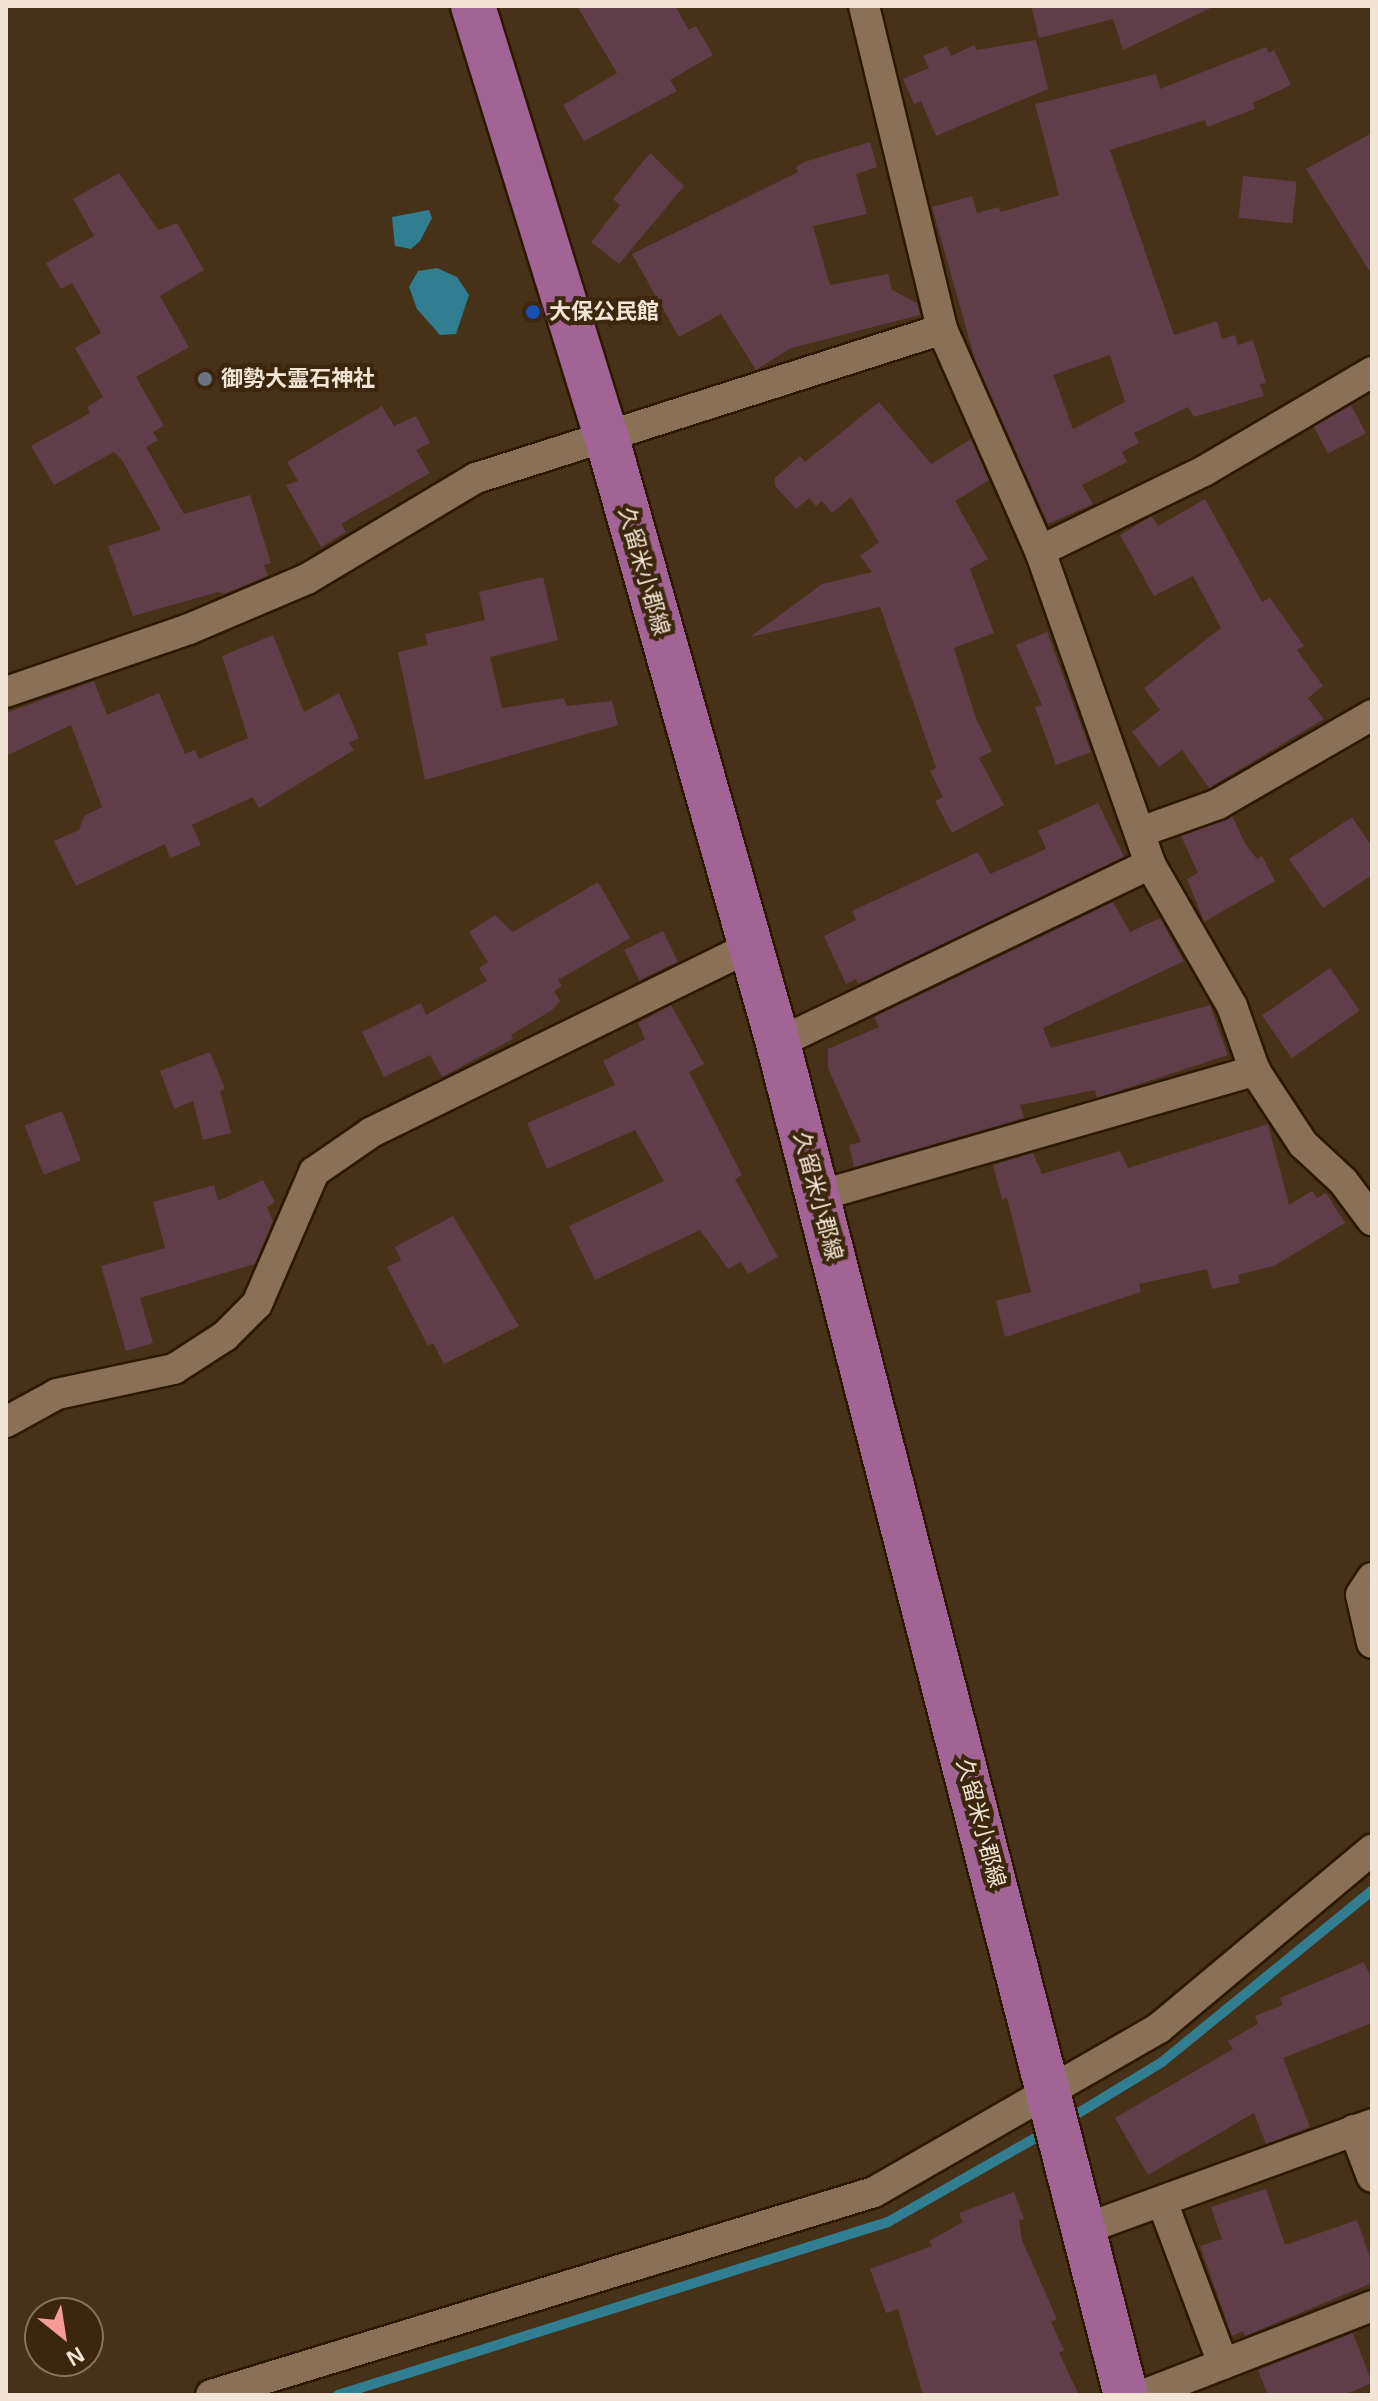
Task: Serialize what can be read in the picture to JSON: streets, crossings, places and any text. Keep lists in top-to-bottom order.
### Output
{
  "streets": {
    "main road": ["久留米小郡線"]
  },
  "places": ["大保公民館", "御勢大霊石神社"],
  "north": "bottom right"
}
